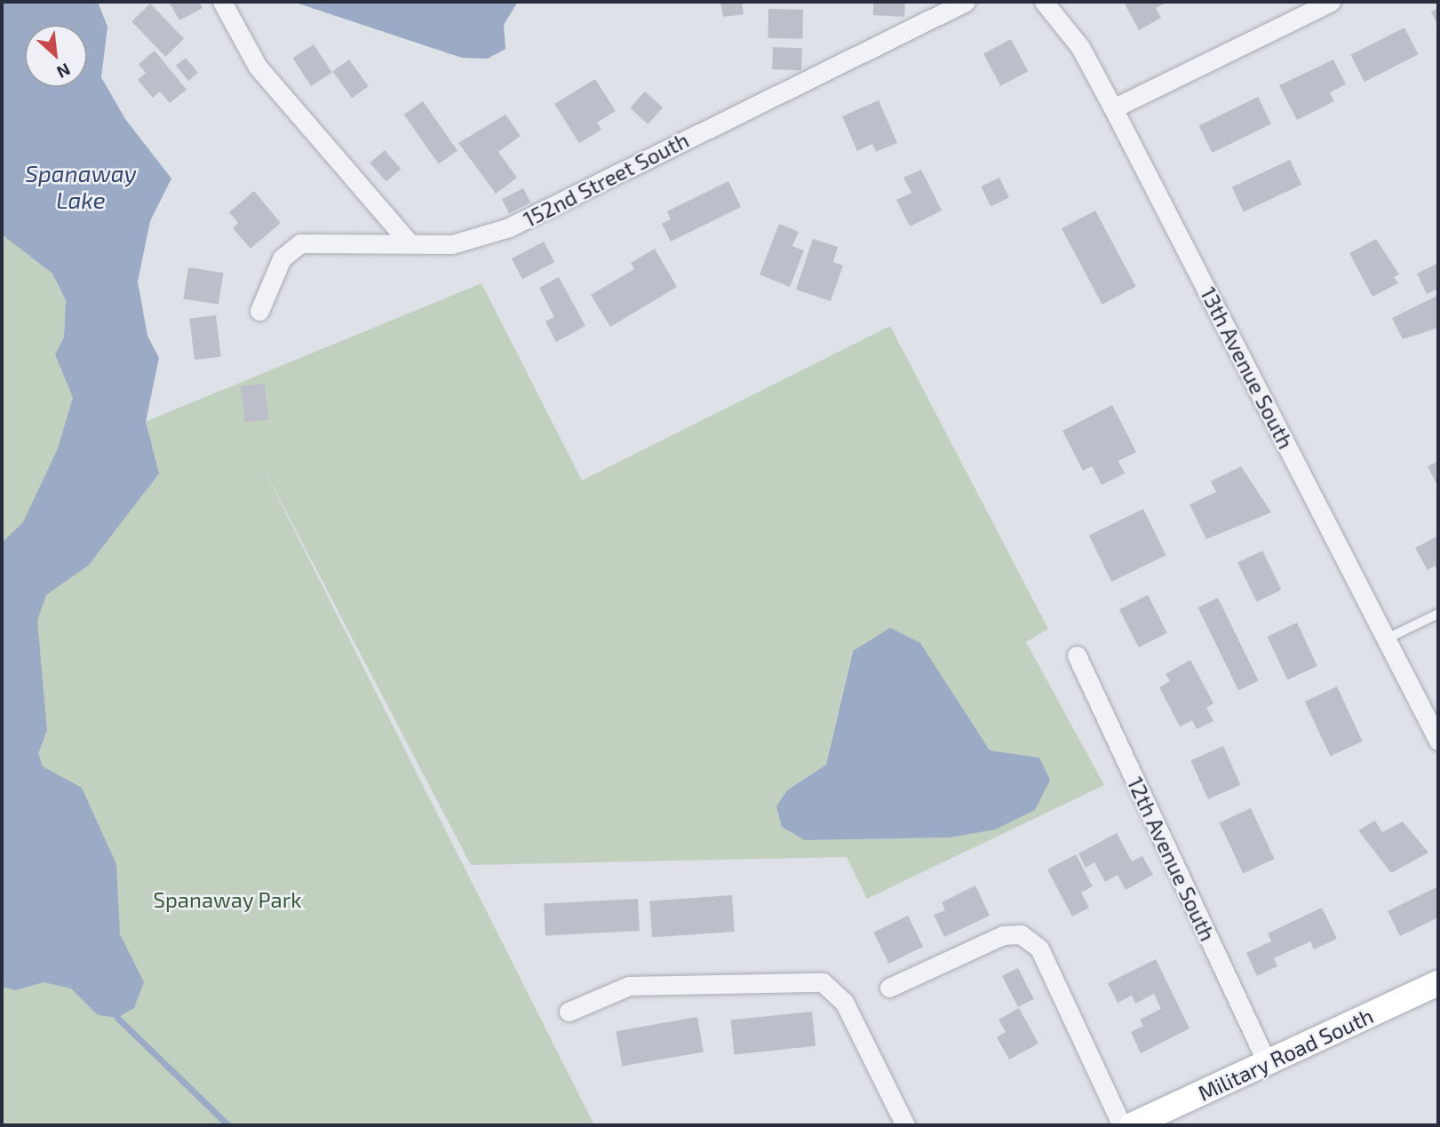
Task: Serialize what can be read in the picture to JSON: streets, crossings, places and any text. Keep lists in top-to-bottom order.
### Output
{
  "streets": {
    "main road": ["Military Road South"],
    "street": ["152nd Street South", "13th Avenue South", "12th Avenue South"]
  },
  "crossings": [
    ["12th Avenue South", "Military Road South"]
  ],
  "water": ["Spanaway Lake"],
  "parks": ["Spanaway Park"],
  "north": "bottom right"
}
